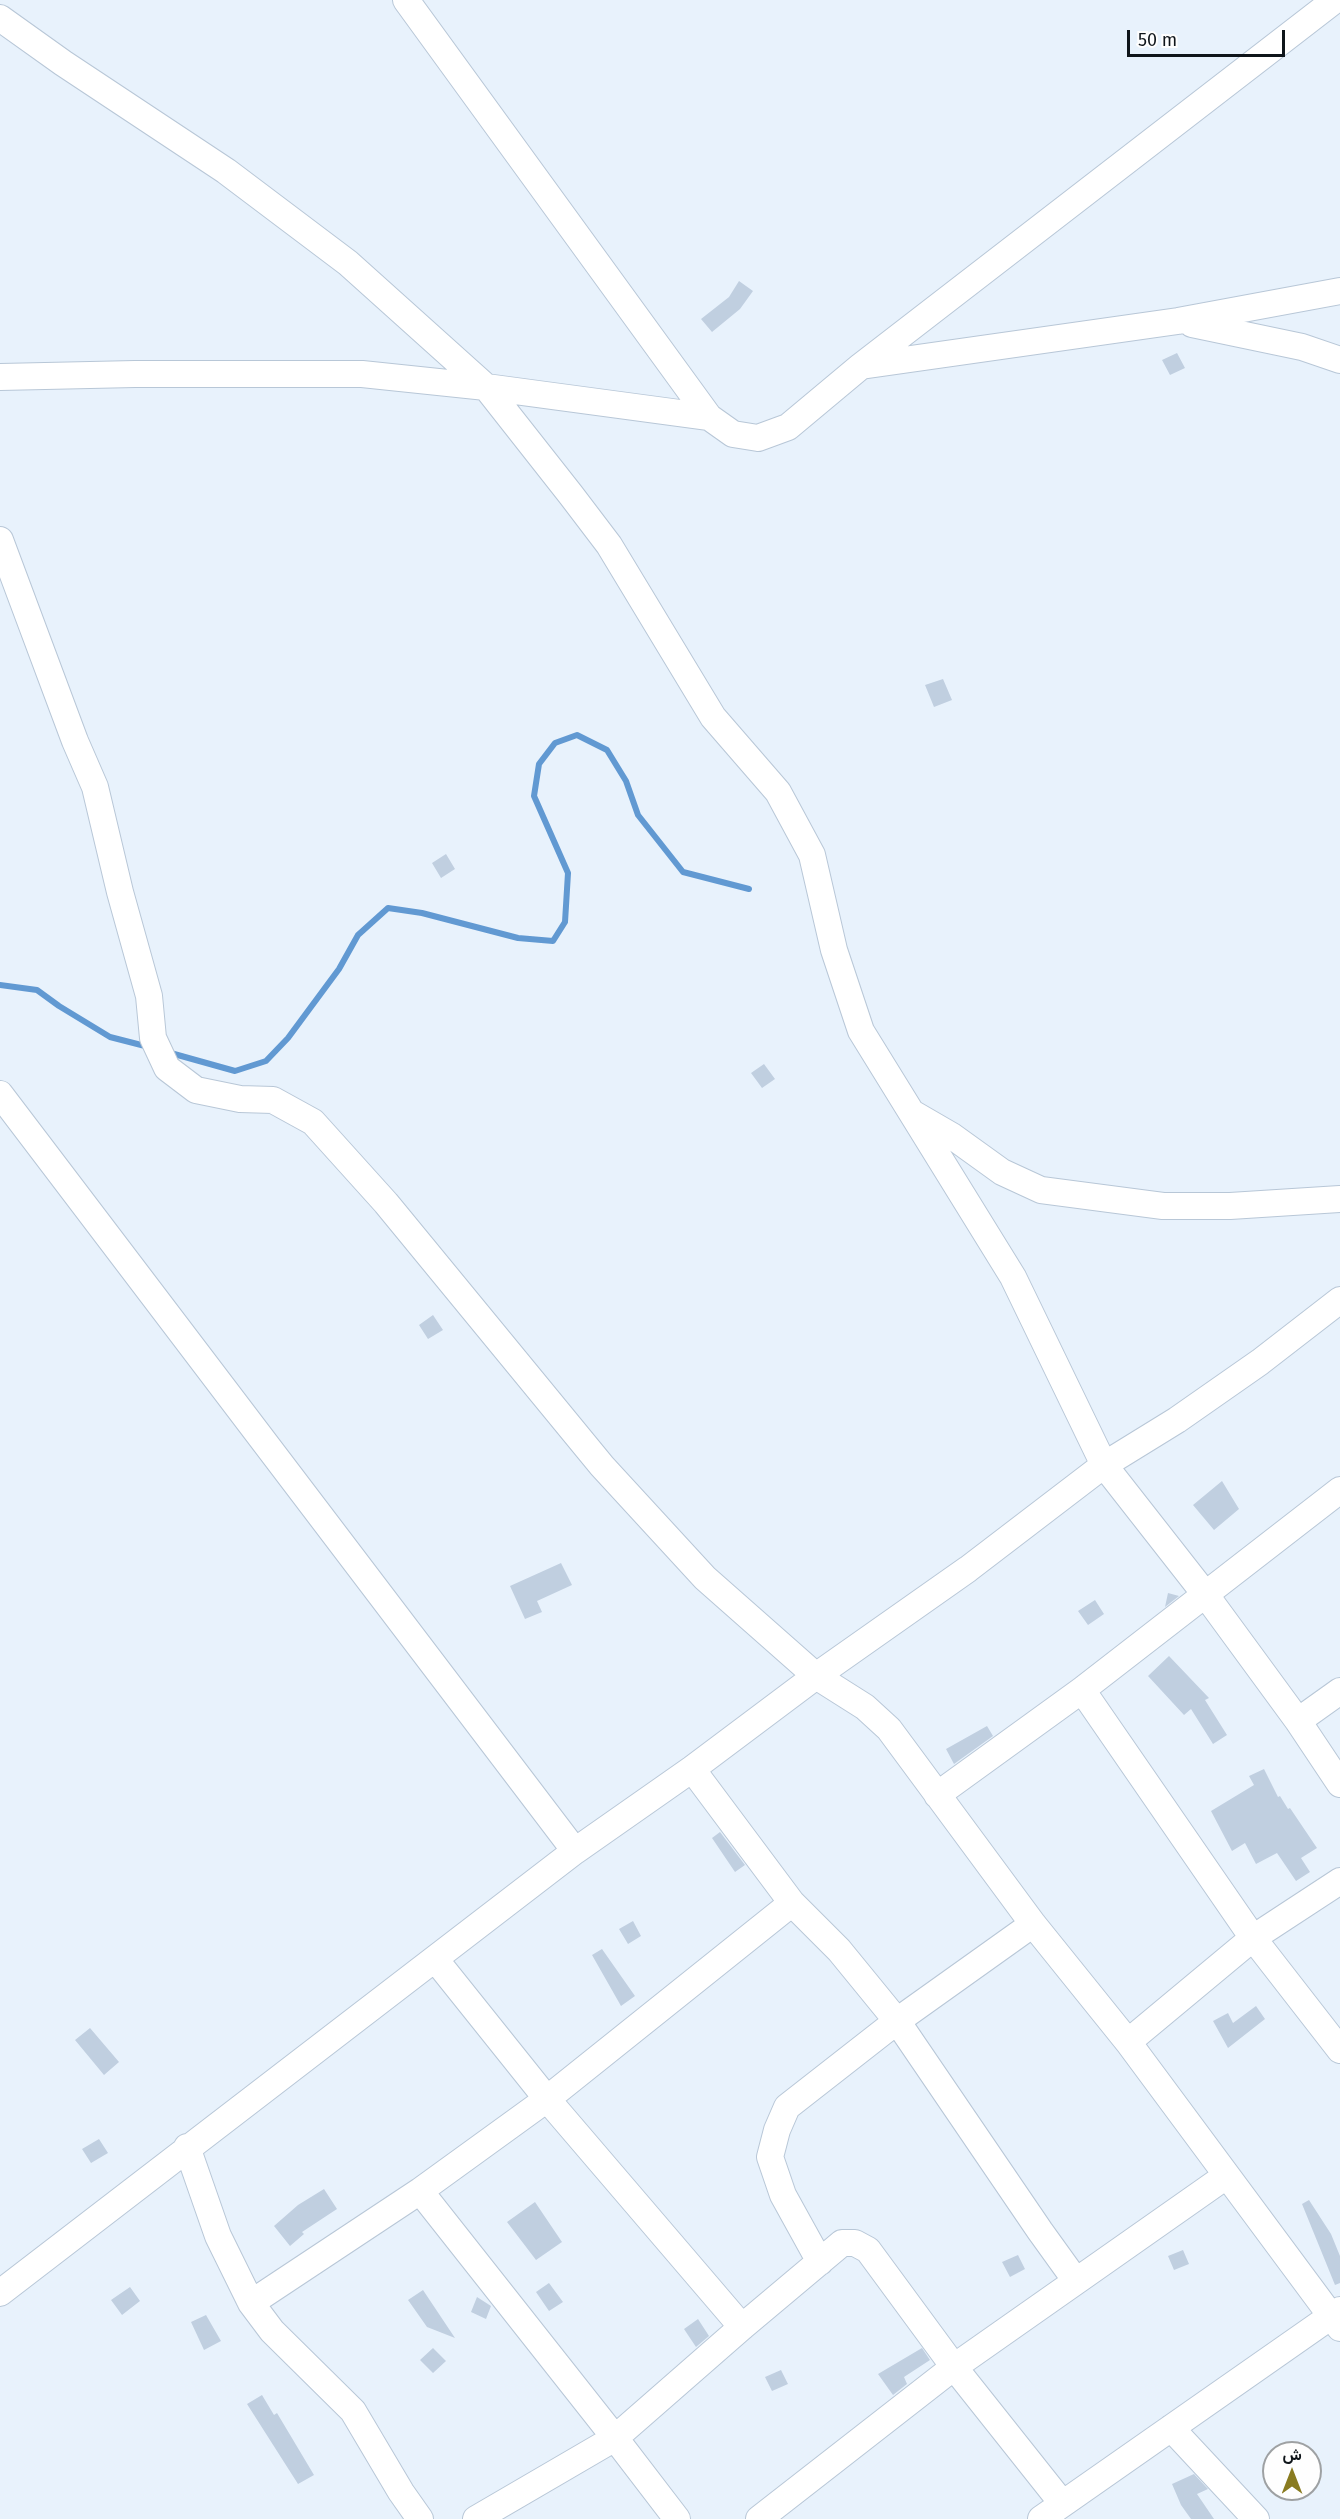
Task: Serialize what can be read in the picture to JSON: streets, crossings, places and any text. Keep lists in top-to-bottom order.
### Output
{
  "scale_bar": "50 m",
  "north": "top"
}
